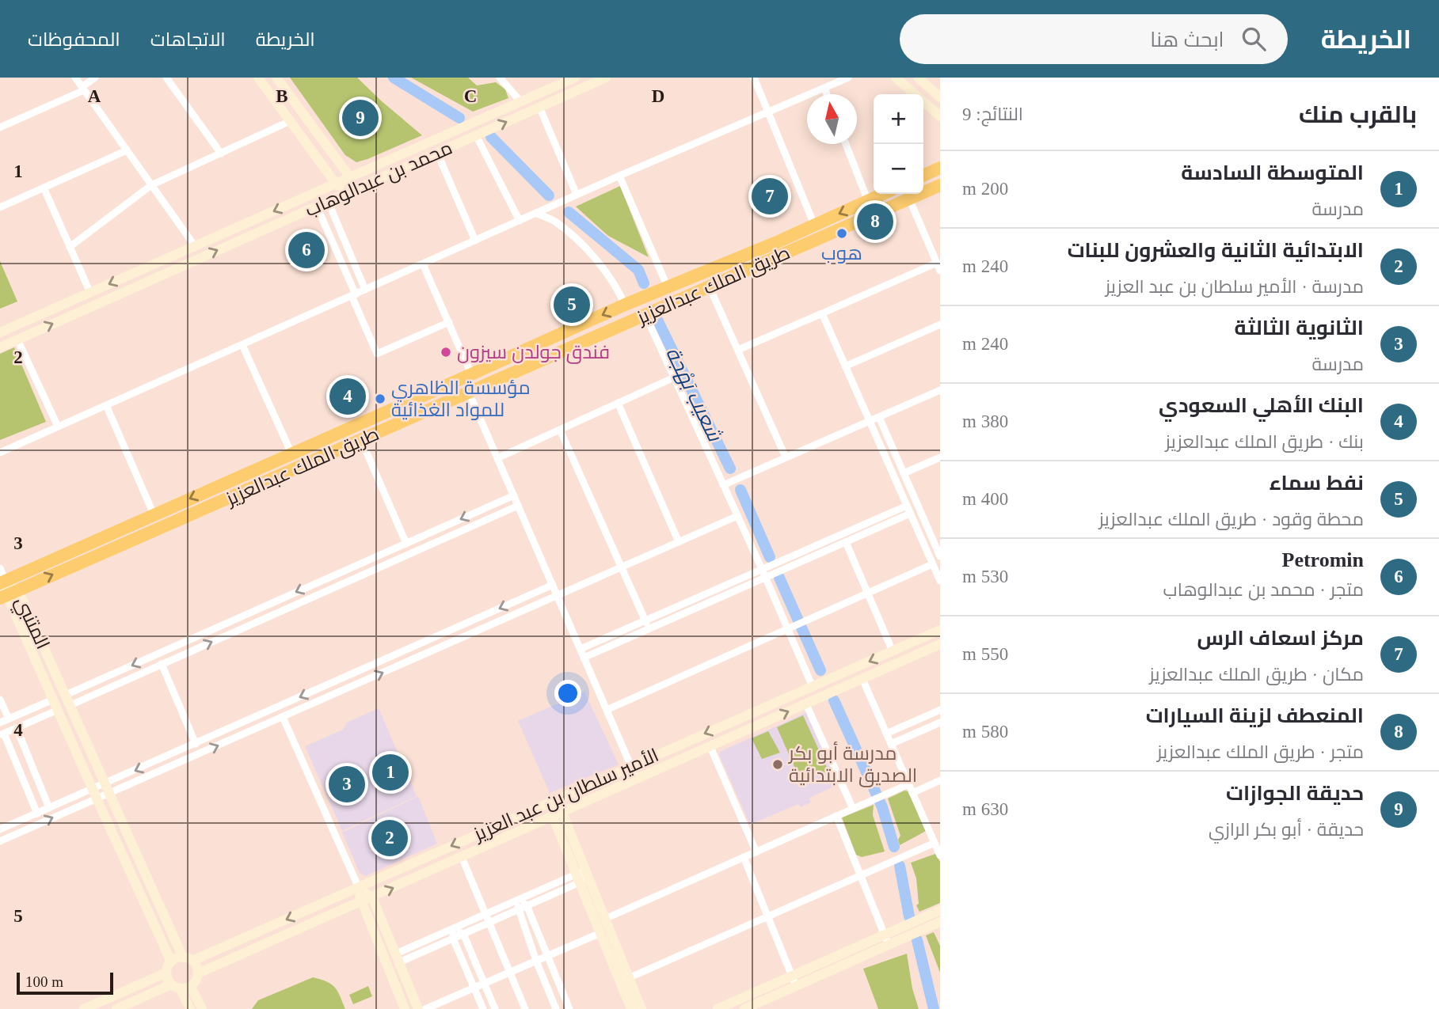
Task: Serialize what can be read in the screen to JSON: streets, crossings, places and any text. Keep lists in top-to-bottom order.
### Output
{
  "streets": {
    "highway": ["طريق الملك عبدالعزيز"],
    "street": ["محمد بن عبدالوهاب", "المتنبي", "الأمير سلطان بن عبد العزيز"]
  },
  "crossings": [
    ["طريق الملك عبدالعزيز", "المتنبي"],
    ["المتنبي", "الأمير سلطان بن عبد العزيز"]
  ],
  "water": ["شعيب بَهْجة"],
  "places": [
    "هوب",
    "فندق جولدن سيزون",
    "مؤسسة الظاهري للمواد الغذائية",
    "مدرسة أبو بكر الصديق الابتدائية"
  ],
  "scale_bar": "100 m",
  "north": "top",
  "page": {
    "header": "الخريطة",
    "search": "ابحث هنا",
    "nav": ["الخريطة", "الاتجاهات", "المحفوظات"],
    "heading": ["بالقرب منك", "النتائج: 9"],
    "map_buttons": ["+", "−"],
    "pins": [
      "9",
      "7",
      "8",
      "6",
      "5",
      "4",
      "1",
      "3",
      "2"
    ],
    "list": [
      {
        "mark": "1",
        "name": "المتوسطة السادسة",
        "note": "مدرسة",
        "value": "200 m"
      },
      {
        "mark": "2",
        "name": "الابتدائية الثانية والعشرون للبنات",
        "note": "مدرسة · الأمير سلطان بن عبد العزيز",
        "value": "240 m"
      },
      {
        "mark": "3",
        "name": "الثانوية الثالثة",
        "note": "مدرسة",
        "value": "240 m"
      },
      {
        "mark": "4",
        "name": "البنك الأهلي السعودي",
        "note": "بنك · طريق الملك عبدالعزيز",
        "value": "380 m"
      },
      {
        "mark": "5",
        "name": "نفط سماء",
        "note": "محطة وقود · طريق الملك عبدالعزيز",
        "value": "400 m"
      },
      {
        "mark": "6",
        "name": "Petromin",
        "note": "متجر · محمد بن عبدالوهاب",
        "value": "530 m"
      },
      {
        "mark": "7",
        "name": "مركز اسعاف الرس",
        "note": "مكان · طريق الملك عبدالعزيز",
        "value": "550 m"
      },
      {
        "mark": "8",
        "name": "المنعطف لزينة السيارات",
        "note": "متجر · طريق الملك عبدالعزيز",
        "value": "580 m"
      },
      {
        "mark": "9",
        "name": "حديقة الجوازات",
        "note": "حديقة · أبو بكر الرازي",
        "value": "630 m"
      }
    ],
    "scale": "100 m"
  },
  "grid": {
    "columns": [
      "A",
      "B",
      "C",
      "D"
    ],
    "rows": [
      "1",
      "2",
      "3",
      "4",
      "5"
    ]
  }
}
